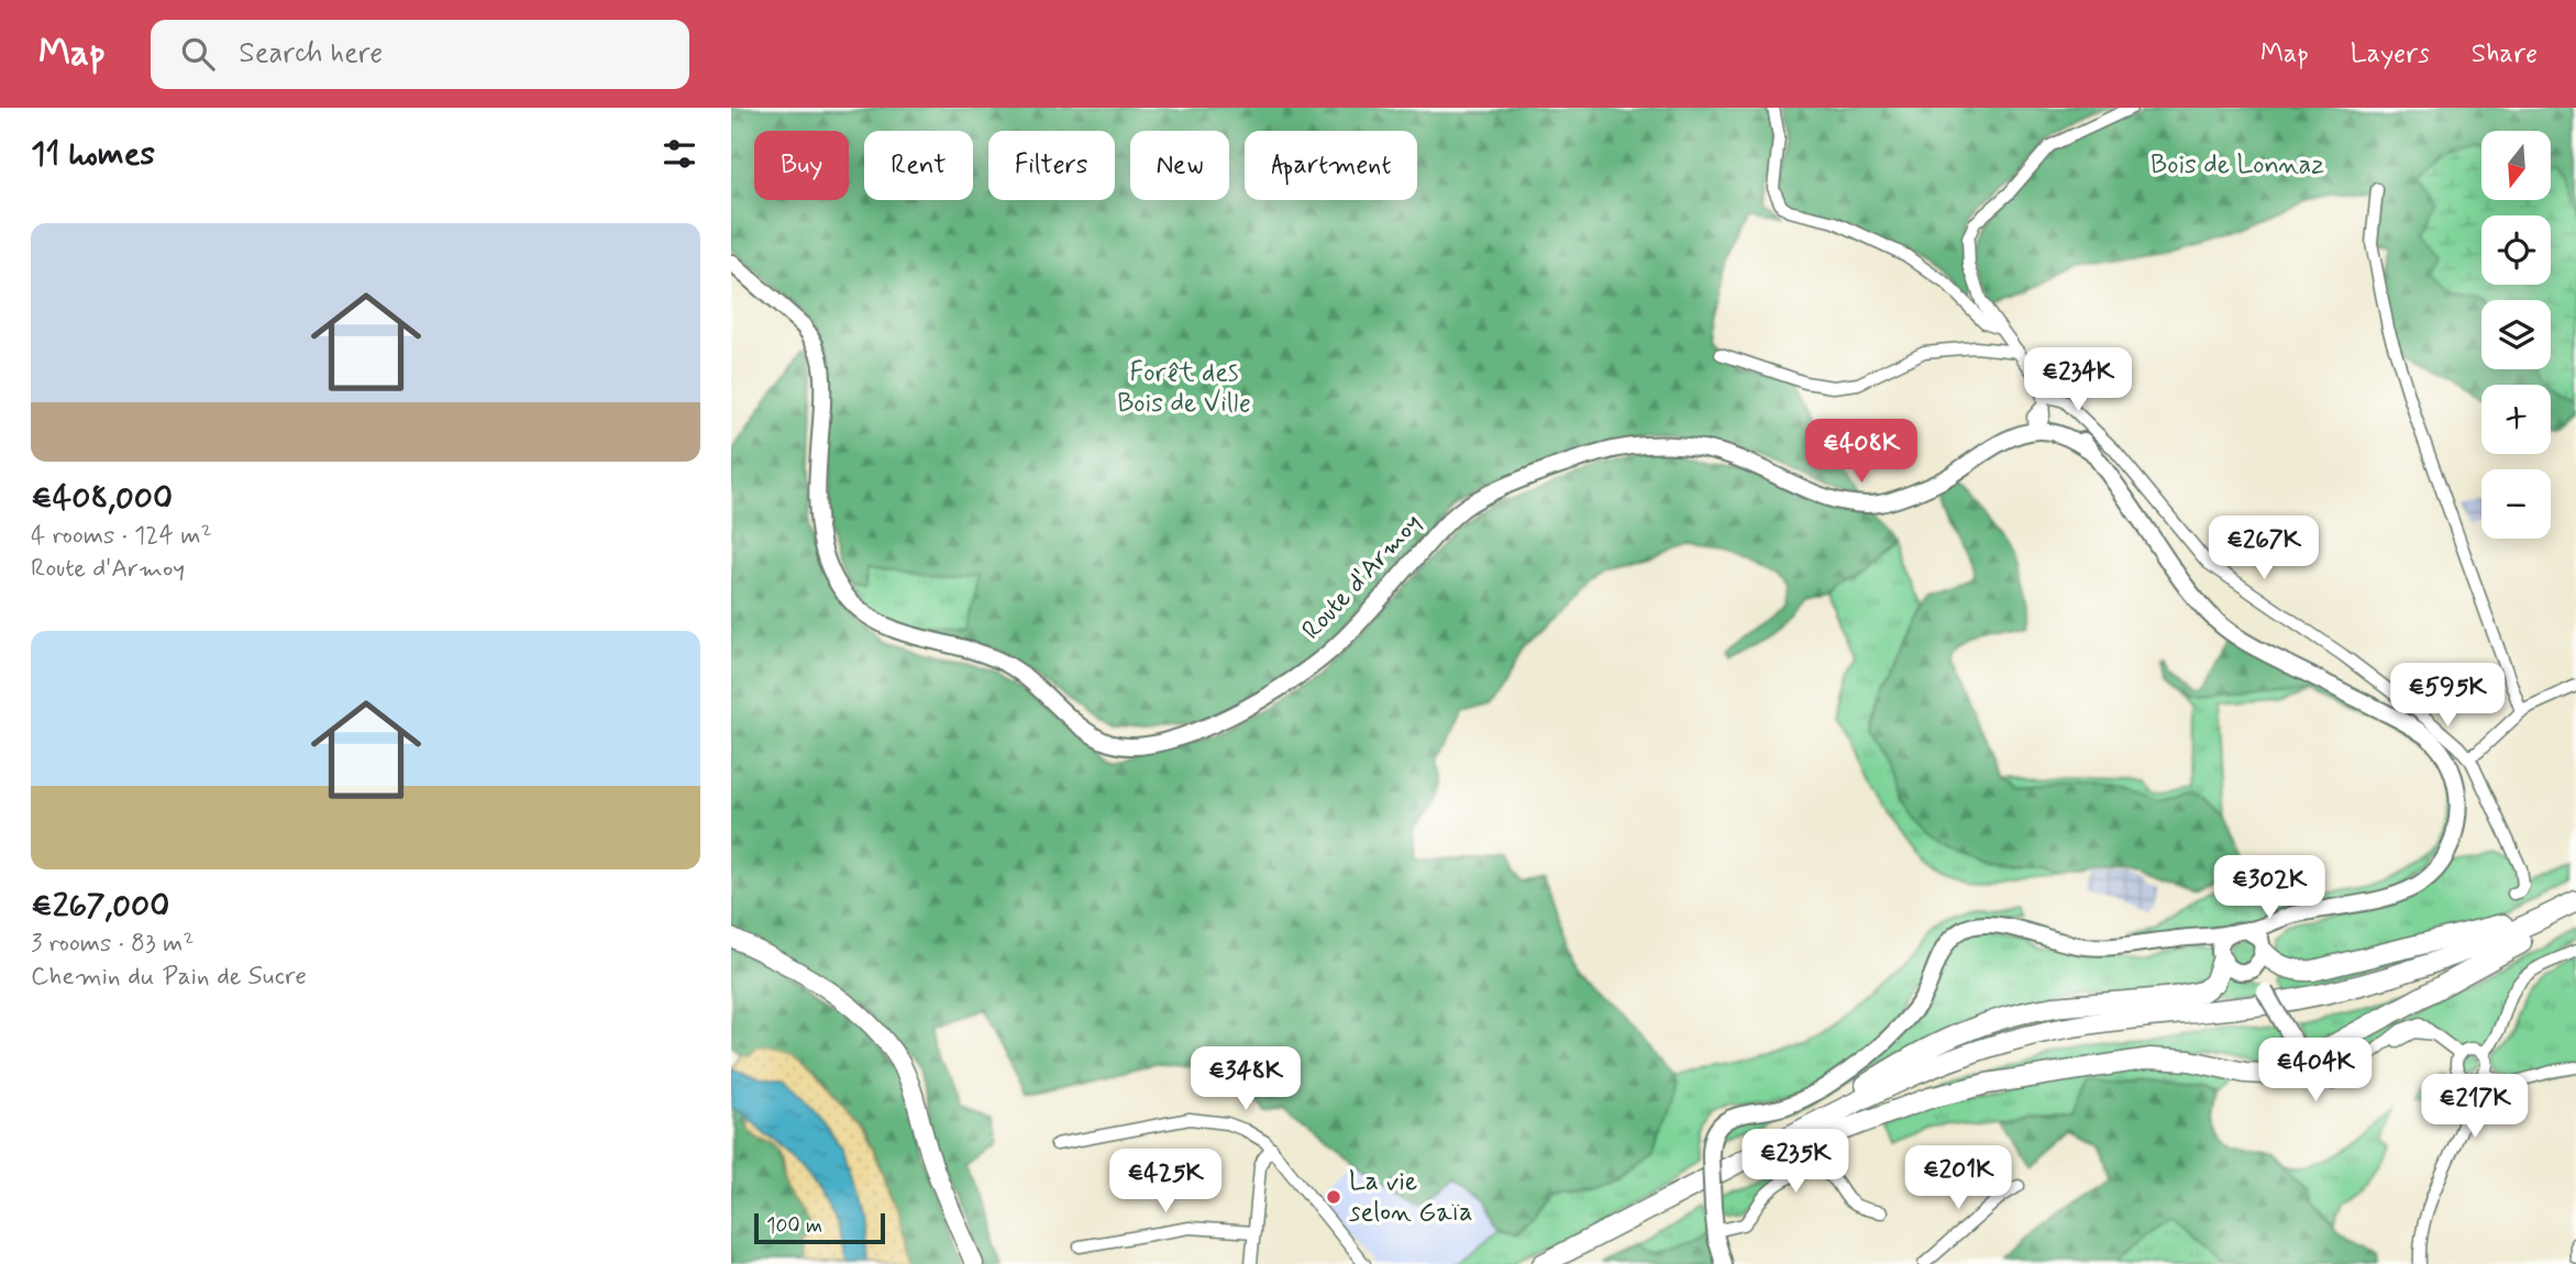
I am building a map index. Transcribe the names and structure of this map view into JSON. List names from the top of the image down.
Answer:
{
  "streets": {
    "main road": ["Route d'Armoy"]
  },
  "parks": ["Bois de Lonnaz", "Forêt des Bois de Ville"],
  "places": ["La vie selon Gaïa"],
  "scale_bar": "100 m",
  "north": "bottom",
  "page": {
    "header": "Map",
    "search": "Search here",
    "nav": ["Map", "Layers", "Share"],
    "heading": "11 homes",
    "map_buttons": ["+", "−"],
    "chip": [
      "Buy",
      "Rent",
      "Filters",
      "New",
      "Apartment"
    ],
    "list": [
      {
        "name": "€408,000",
        "note": "4 rooms · 124 m² · Route d'Armoy"
      },
      {
        "name": "€267,000",
        "note": "3 rooms · 83 m² · Chemin du Pain de Sucre"
      }
    ],
    "price": [
      "€234K",
      "€408K",
      "€267K",
      "€595K",
      "€302K",
      "€404K",
      "€348K",
      "€217K",
      "€235K",
      "€201K",
      "€425K"
    ],
    "scale": "100 m"
  }
}
